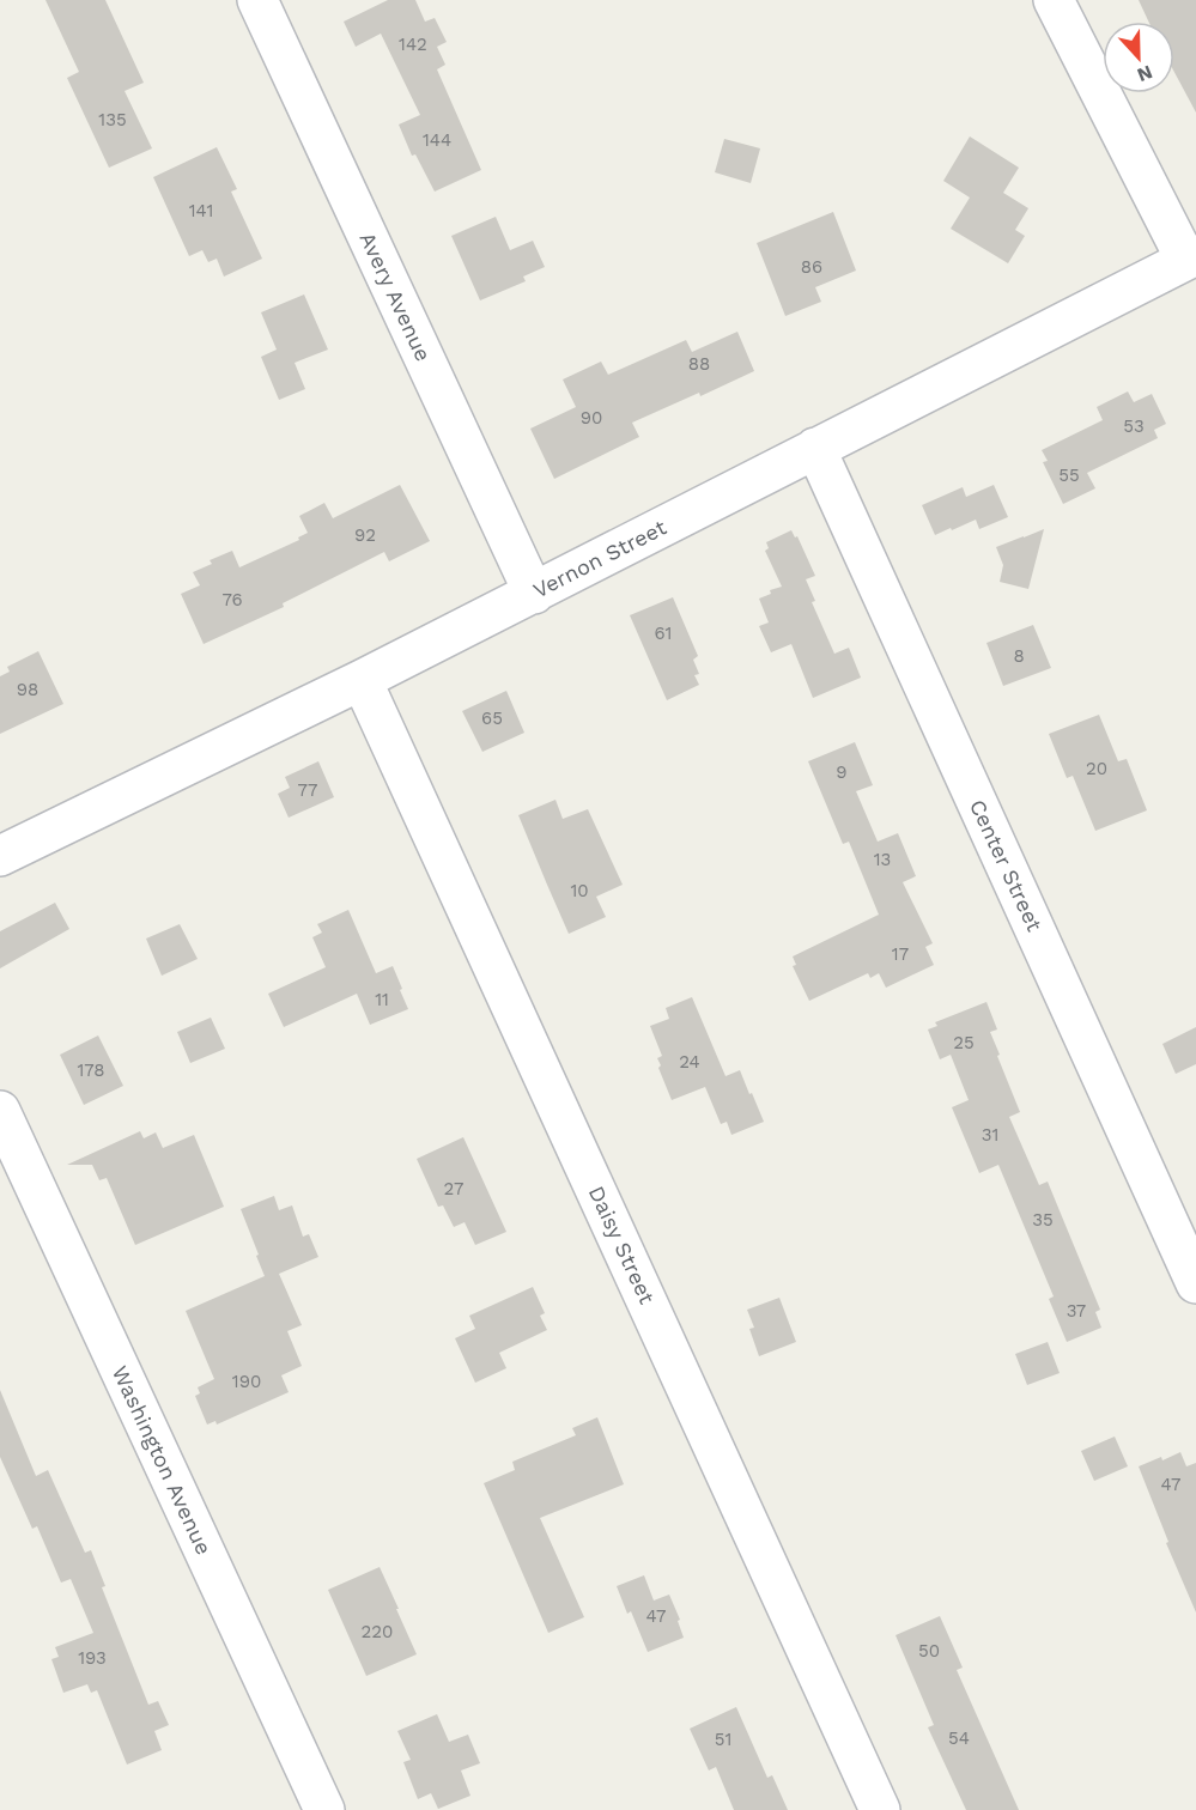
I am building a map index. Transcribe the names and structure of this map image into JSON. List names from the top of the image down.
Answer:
{
  "streets": {
    "street": [
      "Avery Avenue",
      "Vernon Street",
      "Center Street",
      "Daisy Street",
      "Washington Avenue"
    ]
  },
  "crossings": [
    ["Avery Avenue", "Vernon Street"],
    ["Vernon Street", "Center Street"],
    ["Vernon Street", "Daisy Street"]
  ],
  "house_numbers": [
    "142",
    "135",
    "144",
    "141",
    "86",
    "88",
    "90",
    "53",
    "55",
    "92",
    "76",
    "61",
    "8",
    "98",
    "65",
    "20",
    "9",
    "77",
    "13",
    "10",
    "17",
    "11",
    "25",
    "24",
    "178",
    "31",
    "27",
    "35",
    "37",
    "190",
    "47",
    "47",
    "220",
    "50",
    "193",
    "54",
    "51"
  ],
  "north": "bottom"
}
